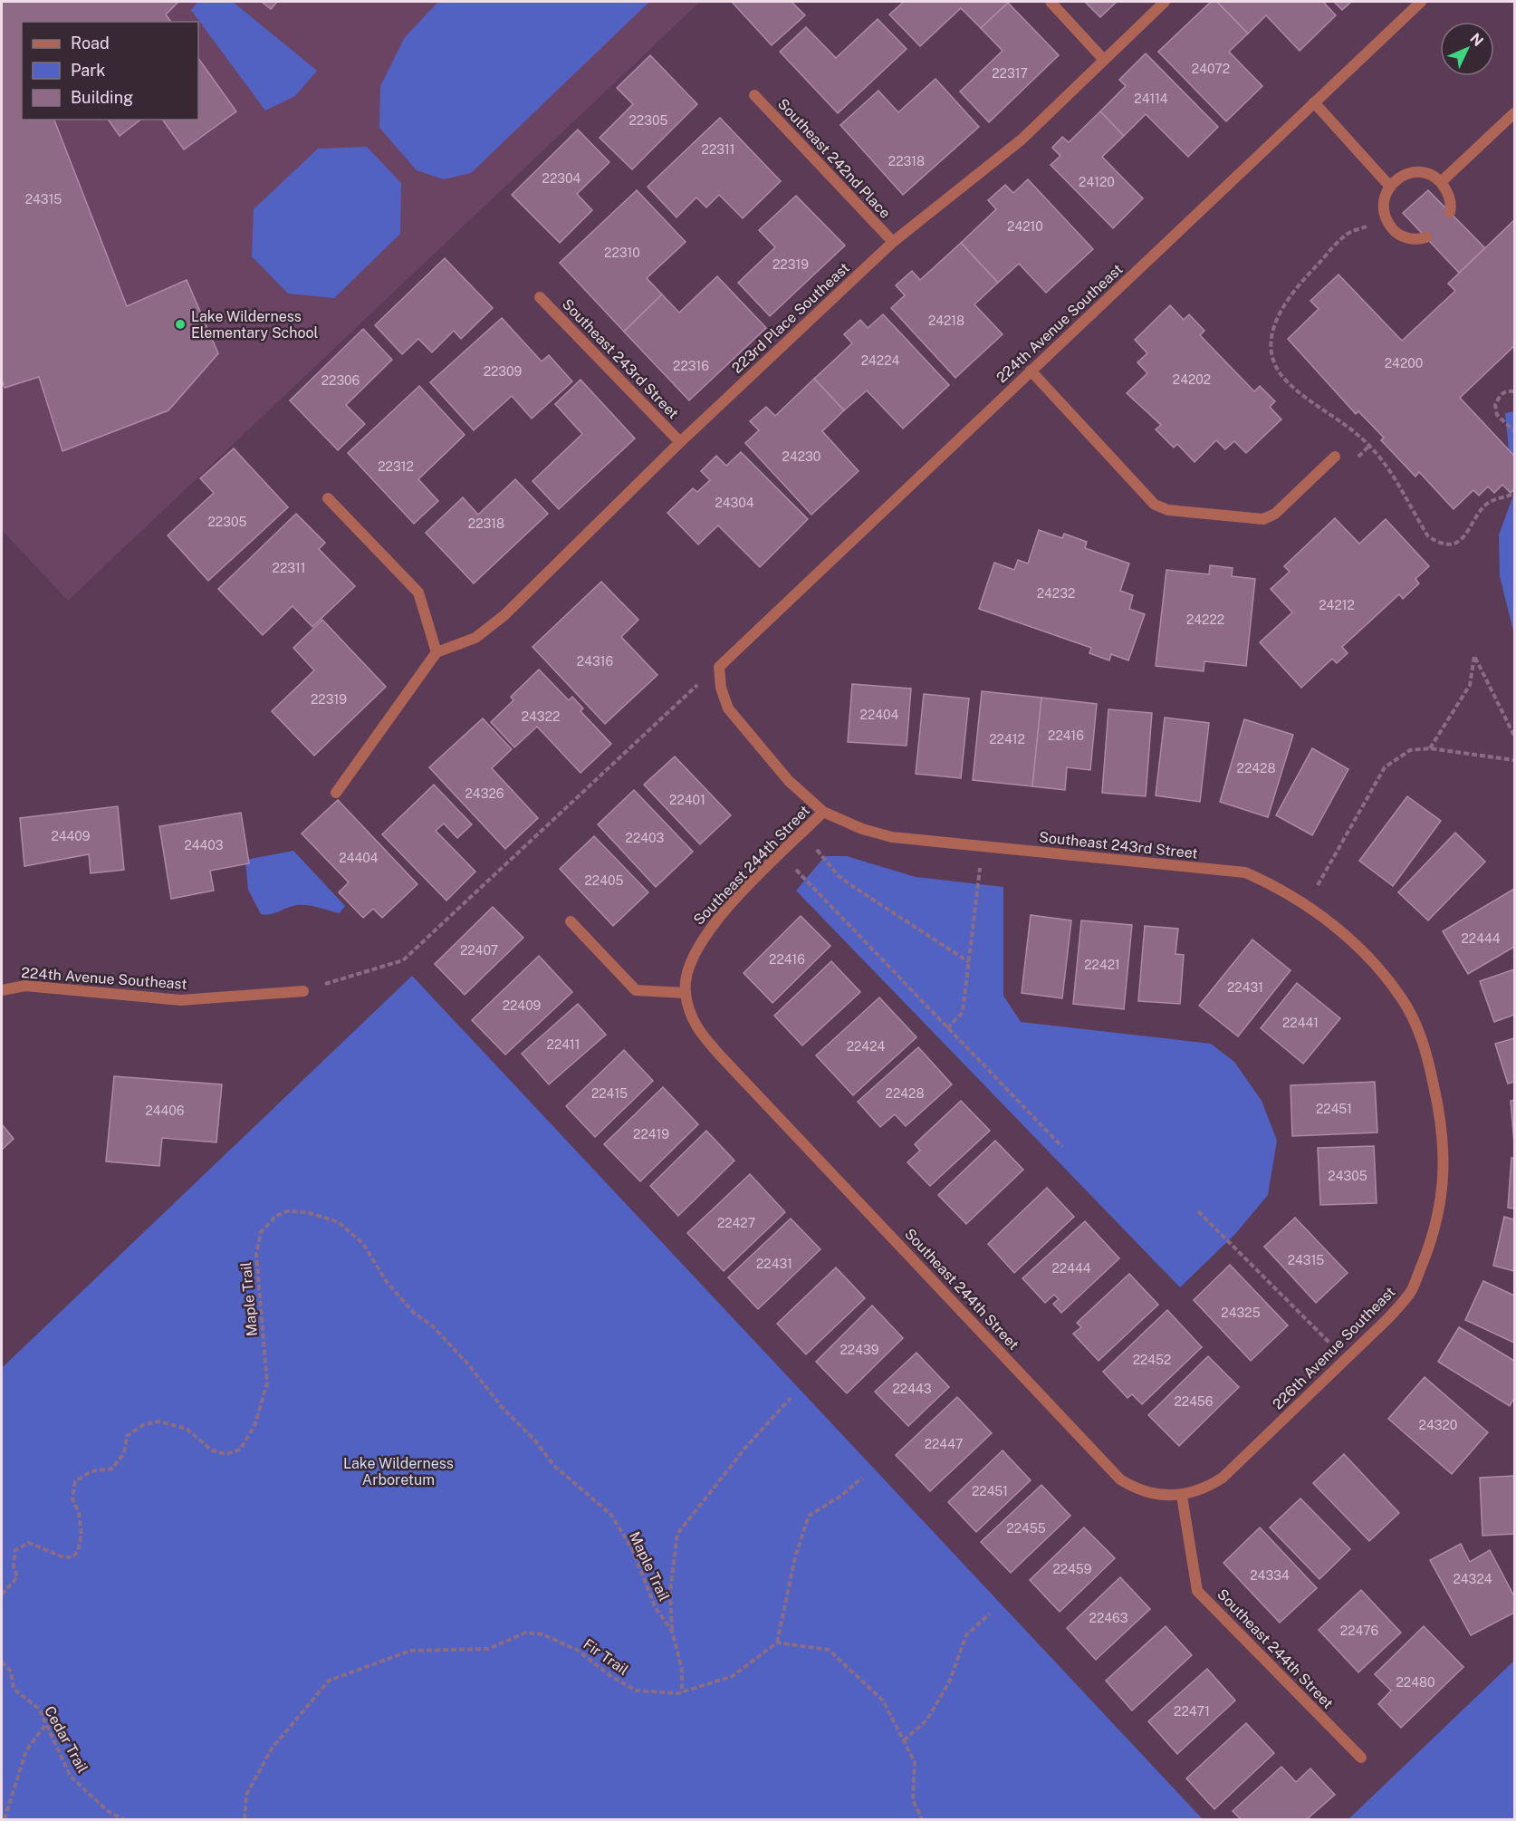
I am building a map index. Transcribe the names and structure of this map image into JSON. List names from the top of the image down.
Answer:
{
  "streets": {
    "street": [
      "Southeast 242nd Place",
      "223rd Place Southeast",
      "224th Avenue Southeast",
      "Southeast 243rd Street",
      "Southeast 244th Street",
      "226th Avenue Southeast"
    ],
    "path": ["Maple Trail", "Fir Trail", "Cedar Trail"]
  },
  "crossings": [
    ["Southeast 242nd Place", "223rd Place Southeast"],
    ["223rd Place Southeast", "Southeast 243rd Street"],
    ["224th Avenue Southeast", "Southeast 243rd Street"],
    ["Southeast 243rd Street", "Southeast 244th Street"],
    ["Southeast 243rd Street", "226th Avenue Southeast"],
    ["Southeast 244th Street", "226th Avenue Southeast"],
    ["Maple Trail", "Fir Trail"]
  ],
  "parks": ["Lake Wilderness Arboretum"],
  "places": ["Lake Wilderness Elementary School"],
  "house_numbers": [
    "24072",
    "22317",
    "24114",
    "22305",
    "22311",
    "22318",
    "22304",
    "24120",
    "24315",
    "24210",
    "22310",
    "22319",
    "24218",
    "24224",
    "24200",
    "22316",
    "22309",
    "24202",
    "22306",
    "24230",
    "22312",
    "24304",
    "22305",
    "22318",
    "22311",
    "24232",
    "24212",
    "24222",
    "24316",
    "22319",
    "22404",
    "24322",
    "22416",
    "22412",
    "22428",
    "24326",
    "22401",
    "24409",
    "22403",
    "24403",
    "24404",
    "22405",
    "22444",
    "22407",
    "22416",
    "22421",
    "22431",
    "22409",
    "22441",
    "22411",
    "22424",
    "22415",
    "22428",
    "22451",
    "24406",
    "22419",
    "24305",
    "22427",
    "24315",
    "22431",
    "22444",
    "24325",
    "22439",
    "22452",
    "22443",
    "22456",
    "24320",
    "22447",
    "22451",
    "22455",
    "22459",
    "24334",
    "24324",
    "22463",
    "22476",
    "22480",
    "22471"
  ],
  "legend": ["Road", "Park", "Building"],
  "north": "top right"
}
